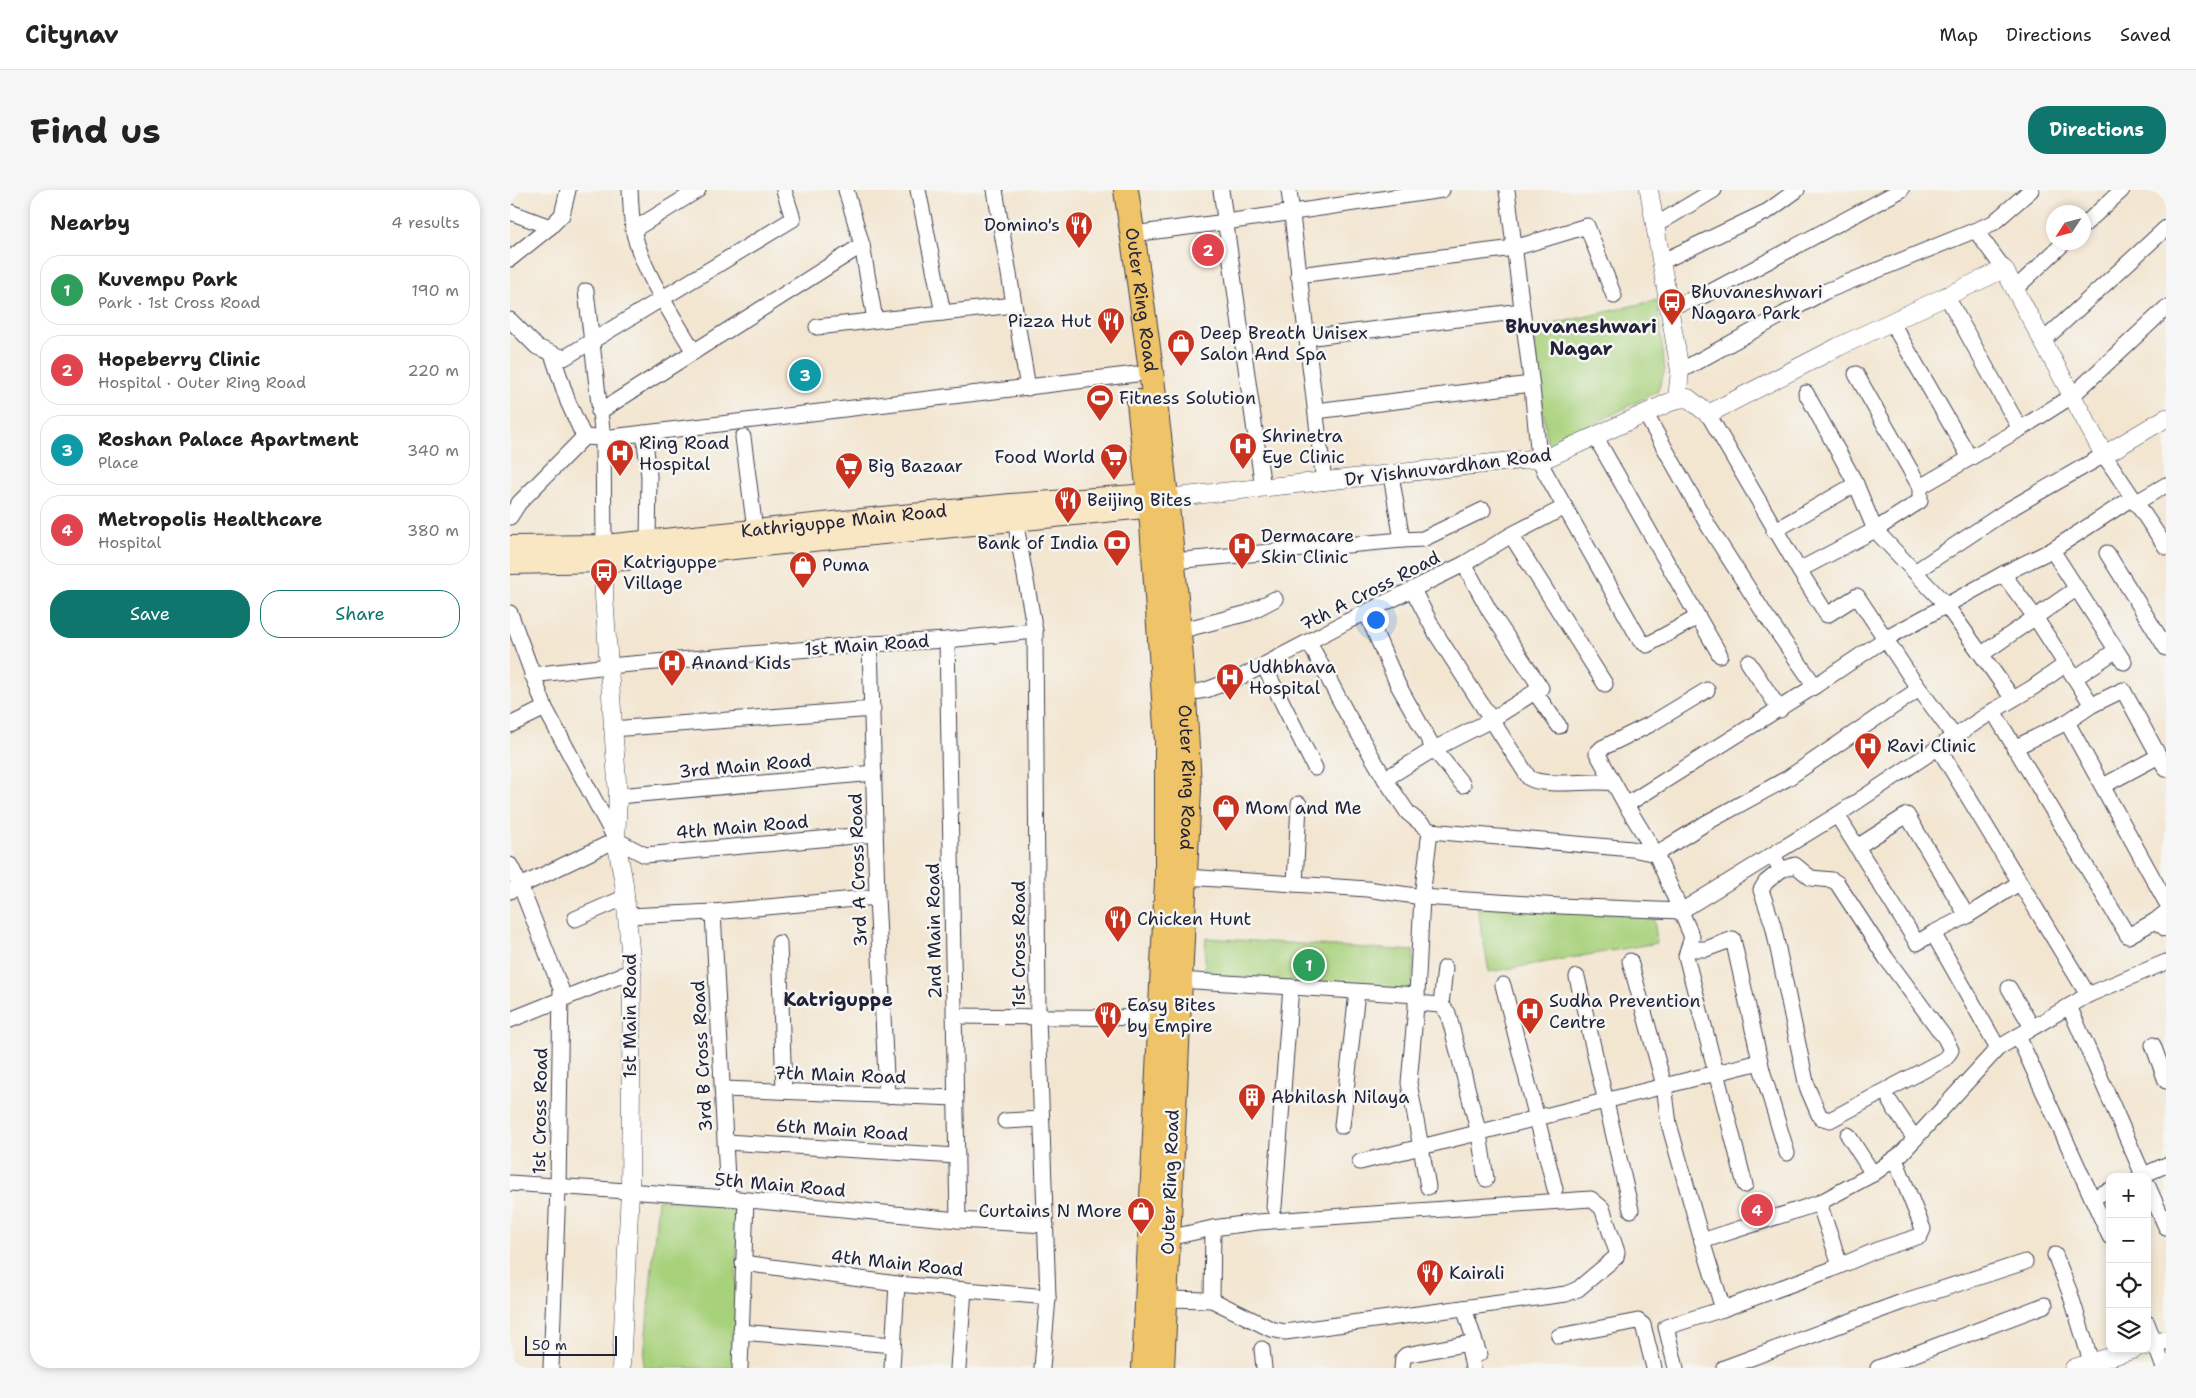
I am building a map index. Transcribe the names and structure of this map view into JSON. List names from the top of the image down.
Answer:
{
  "streets": {
    "highway": ["Outer Ring Road"],
    "main road": ["Kathriguppe Main Road"],
    "street": [
      "Dr Vishnuvardhan Road",
      "7th A Cross Road",
      "1st Main Road",
      "3rd Main Road",
      "4th Main Road",
      "3rd A Cross Road",
      "2nd Main Road",
      "1st Cross Road",
      "3rd B Cross Road",
      "7th Main Road",
      "6th Main Road",
      "5th Main Road"
    ]
  },
  "crossings": [
    ["Outer Ring Road", "Dr Vishnuvardhan Road"],
    ["Outer Ring Road", "Kathriguppe Main Road"],
    ["Outer Ring Road", "7th A Cross Road"],
    ["Dr Vishnuvardhan Road", "Kathriguppe Main Road"],
    ["Kathriguppe Main Road", "1st Main Road"],
    ["Kathriguppe Main Road", "1st Cross Road"],
    ["1st Main Road", "3rd Main Road"],
    ["1st Main Road", "4th Main Road"],
    ["1st Main Road", "3rd A Cross Road"],
    ["1st Main Road", "2nd Main Road"],
    ["1st Main Road", "1st Cross Road"],
    ["1st Main Road", "5th Main Road"],
    ["3rd Main Road", "3rd A Cross Road"],
    ["4th Main Road", "3rd A Cross Road"],
    ["4th Main Road", "1st Cross Road"],
    ["3rd A Cross Road", "7th Main Road"],
    ["2nd Main Road", "7th Main Road"],
    ["2nd Main Road", "6th Main Road"],
    ["2nd Main Road", "5th Main Road"],
    ["1st Cross Road", "5th Main Road"],
    ["3rd B Cross Road", "7th Main Road"],
    ["3rd B Cross Road", "6th Main Road"],
    ["3rd B Cross Road", "5th Main Road"]
  ],
  "districts": ["Bhuvaneshwari Nagar", "Katriguppe"],
  "places": {
    "restaurant": [
      "Domino's",
      "Pizza Hut",
      "Beijing Bites",
      "Chicken Hunt",
      "Easy Bites by Empire",
      "Kairali"
    ],
    "bus stop": ["Bhuvaneshwari Nagara Park", "Katriguppe Village"],
    "shop": [
      "Deep Breath Unisex Salon And Spa",
      "Puma",
      "Mom and Me",
      "Curtains N More"
    ],
    "sports": ["Fitness Solution"],
    "hospital": [
      "Shrinetra Eye Clinic",
      "Ring Road Hospital",
      "Dermacare Skin Clinic",
      "Anand Kids",
      "Udhbhava Hospital",
      "Ravi Clinic",
      "Sudha Prevention Centre"
    ],
    "supermarket": ["Food World", "Big Bazaar"],
    "bank": ["Bank of India"],
    "building": ["Abhilash Nilaya"]
  },
  "scale_bar": "50 m",
  "north": "bottom left",
  "page": {
    "header": "Citynav",
    "nav": ["Map", "Directions", "Saved"],
    "buttons": [
      "Directions",
      ["Save", "Share"]
    ],
    "title": "Find us",
    "heading": ["Nearby", "4 results"],
    "pins": [
      "2",
      "3",
      "1",
      "4"
    ],
    "list": [
      {
        "mark": "1",
        "name": "Kuvempu Park",
        "note": "Park · 1st Cross Road",
        "value": "190 m"
      },
      {
        "mark": "2",
        "name": "Hopeberry Clinic",
        "note": "Hospital · Outer Ring Road",
        "value": "220 m"
      },
      {
        "mark": "3",
        "name": "Roshan Palace Apartment",
        "note": "Place",
        "value": "340 m"
      },
      {
        "mark": "4",
        "name": "Metropolis Healthcare",
        "note": "Hospital",
        "value": "380 m"
      }
    ],
    "map_buttons": ["+", "−"],
    "scale": "50 m"
  }
}
